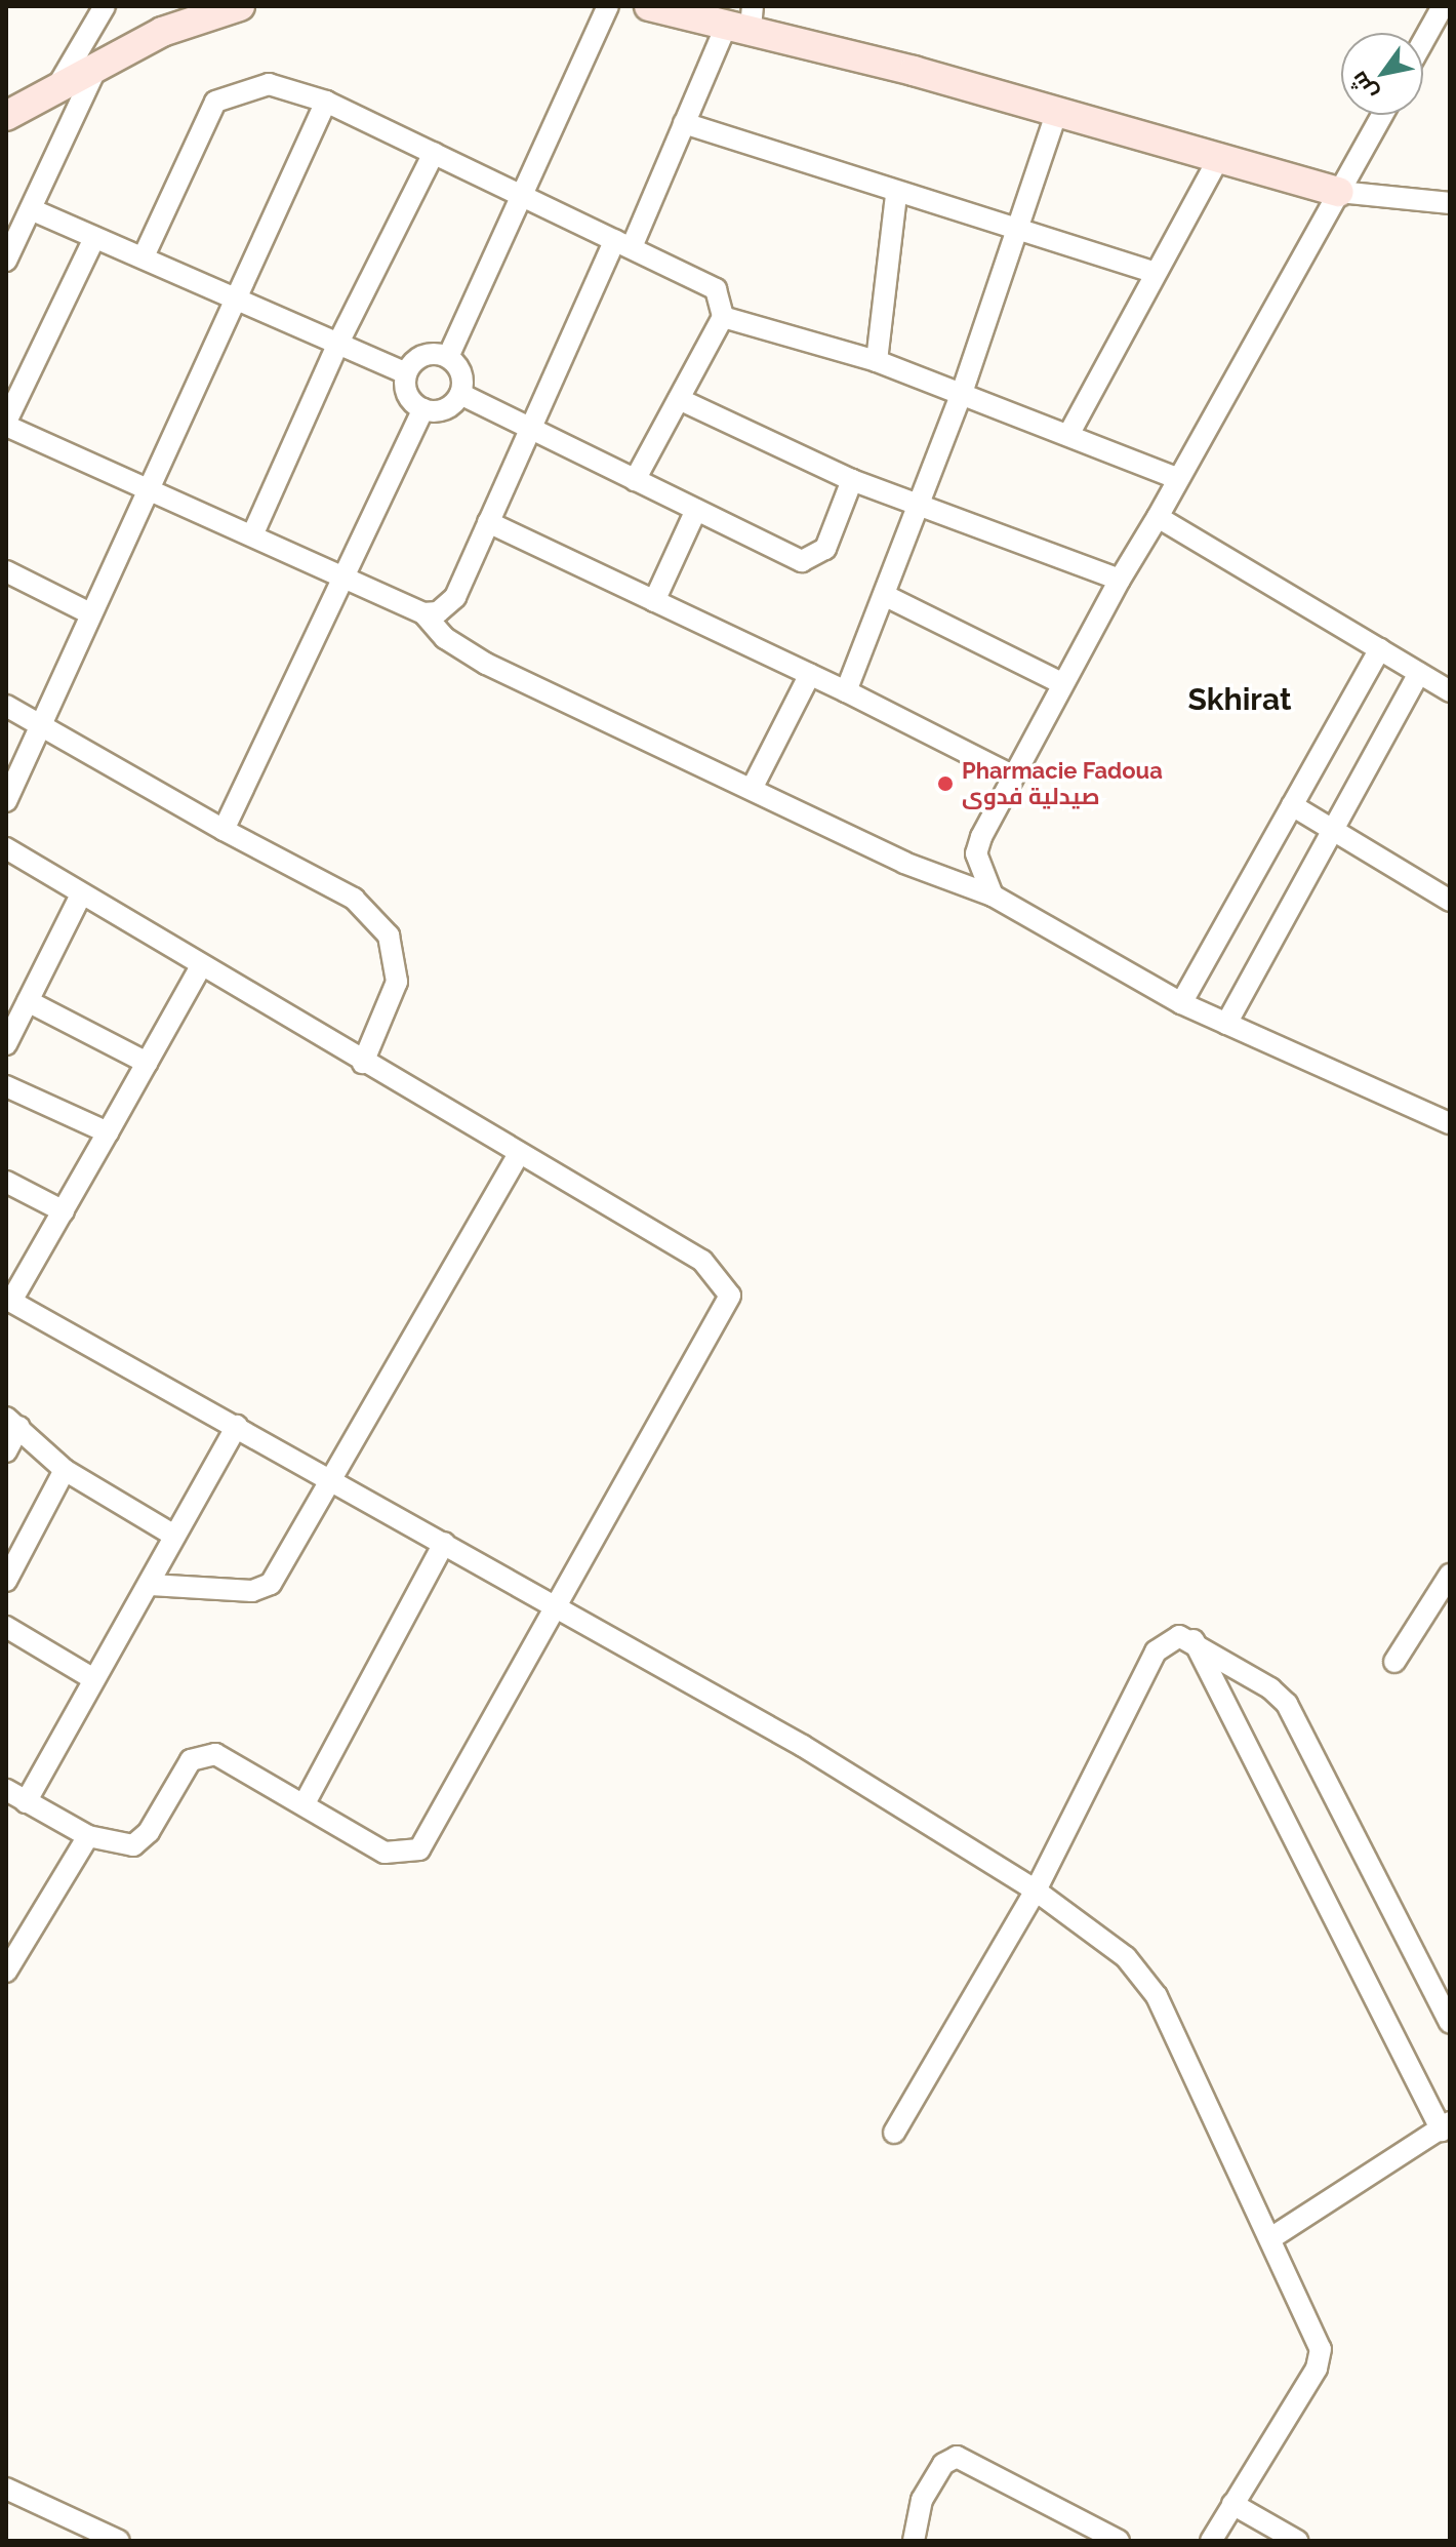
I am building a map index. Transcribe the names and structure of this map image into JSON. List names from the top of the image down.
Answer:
{
  "districts": ["Skhirat"],
  "places": ["Pharmacie Fadoua صيدلية فدوى"],
  "north": "bottom left"
}
